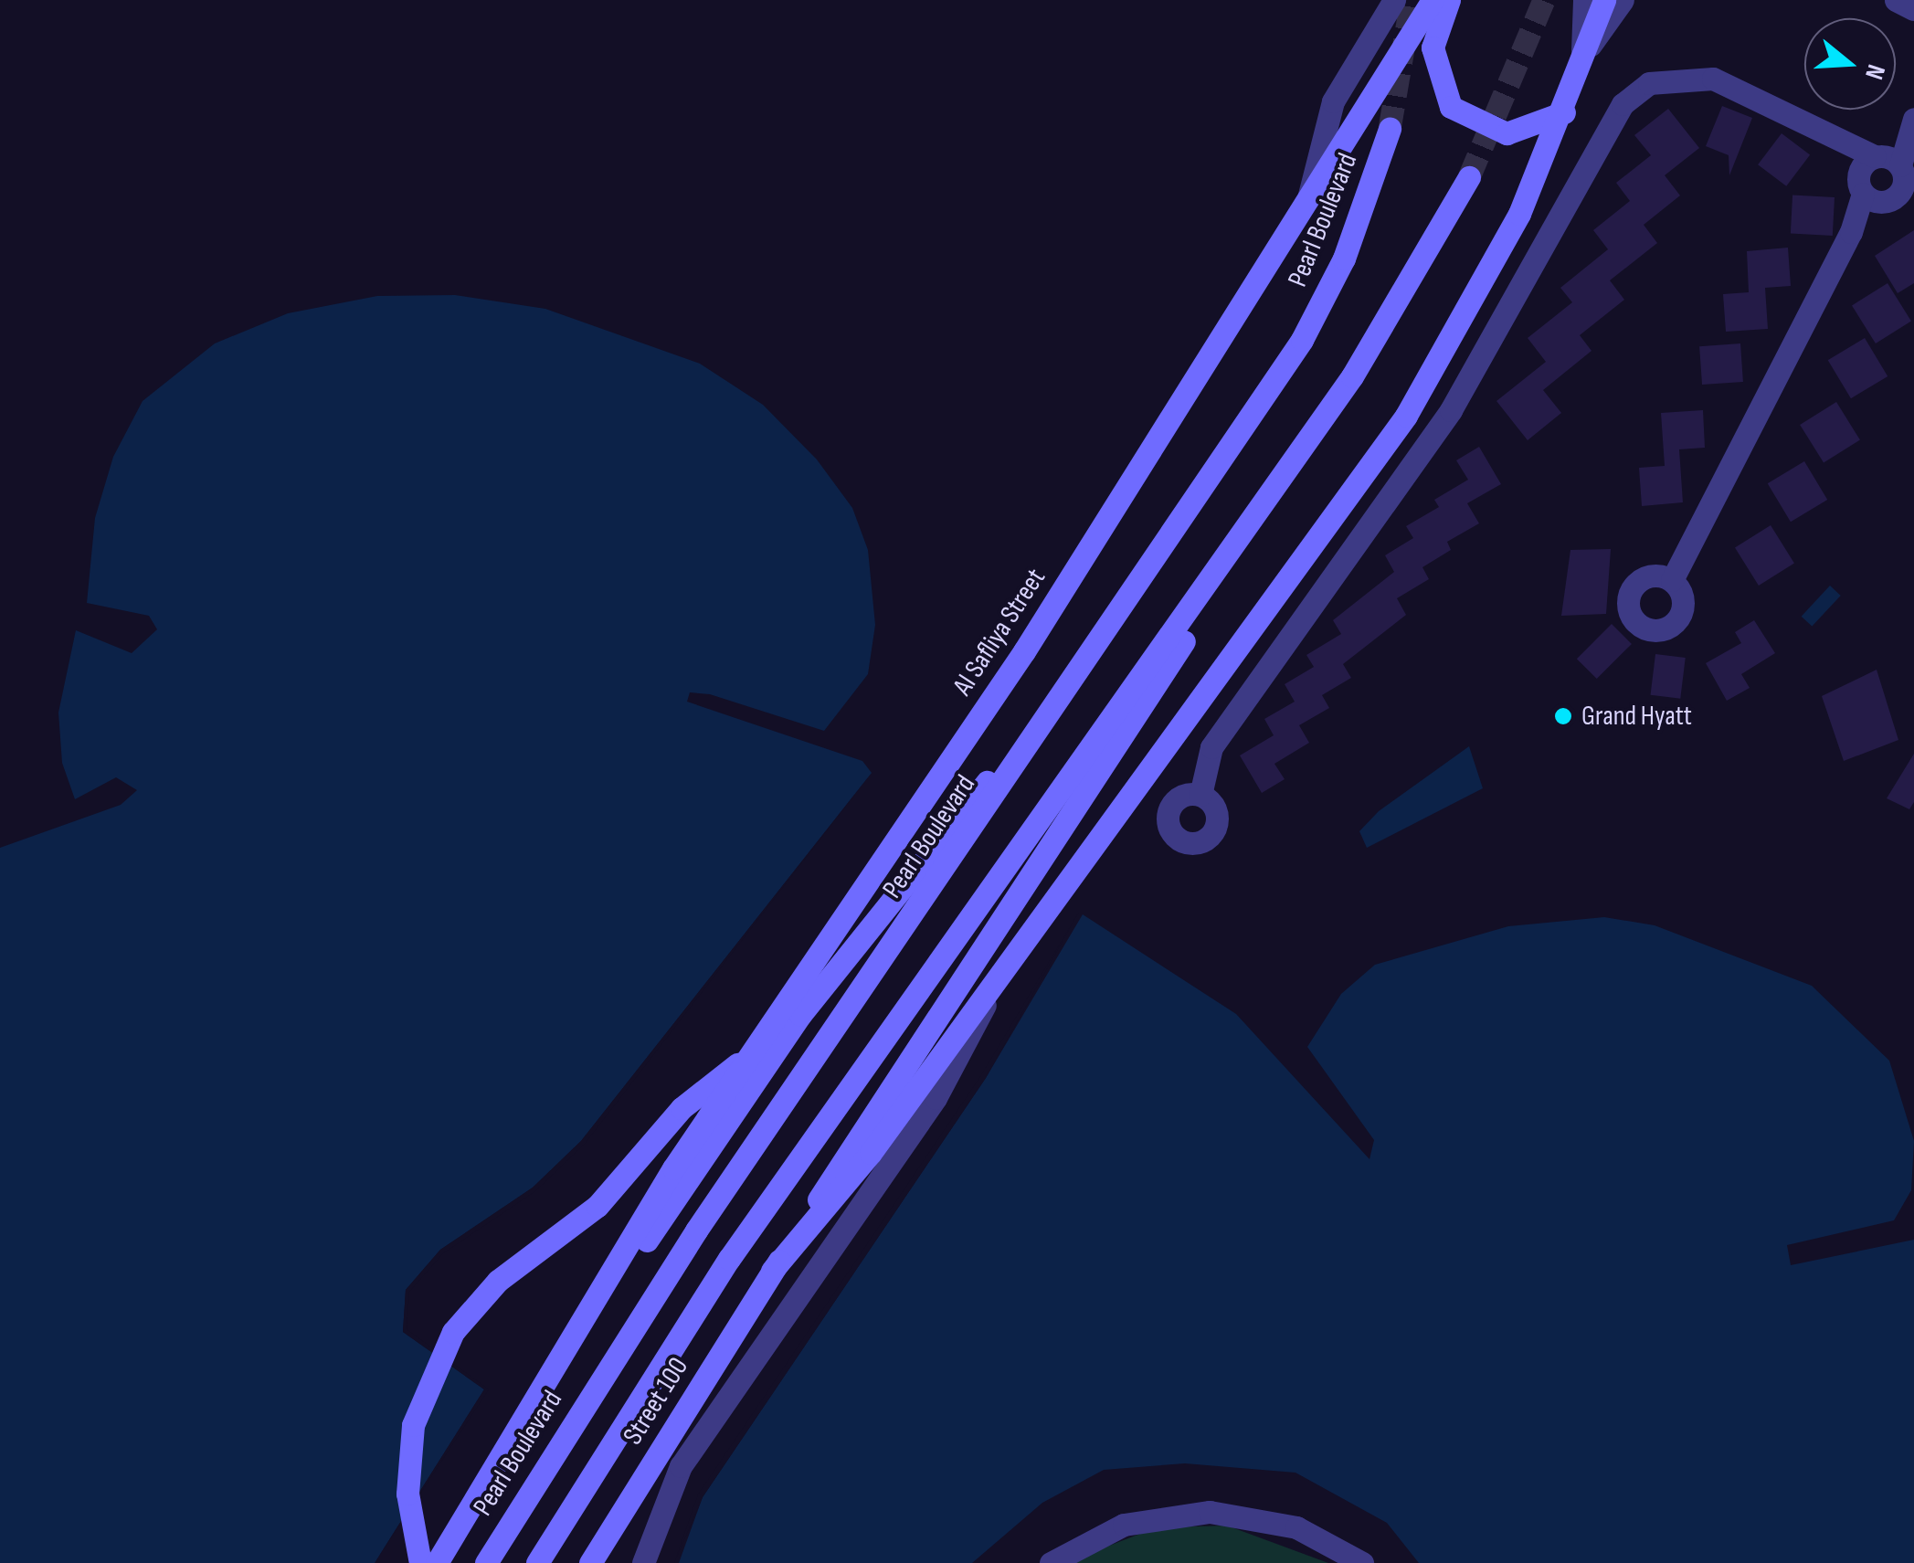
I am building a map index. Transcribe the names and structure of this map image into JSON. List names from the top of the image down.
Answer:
{
  "streets": {
    "main road": ["Pearl Boulevard", "Al Safliya Street", "Street 100"]
  },
  "places": ["Grand Hyatt"],
  "north": "right"
}
